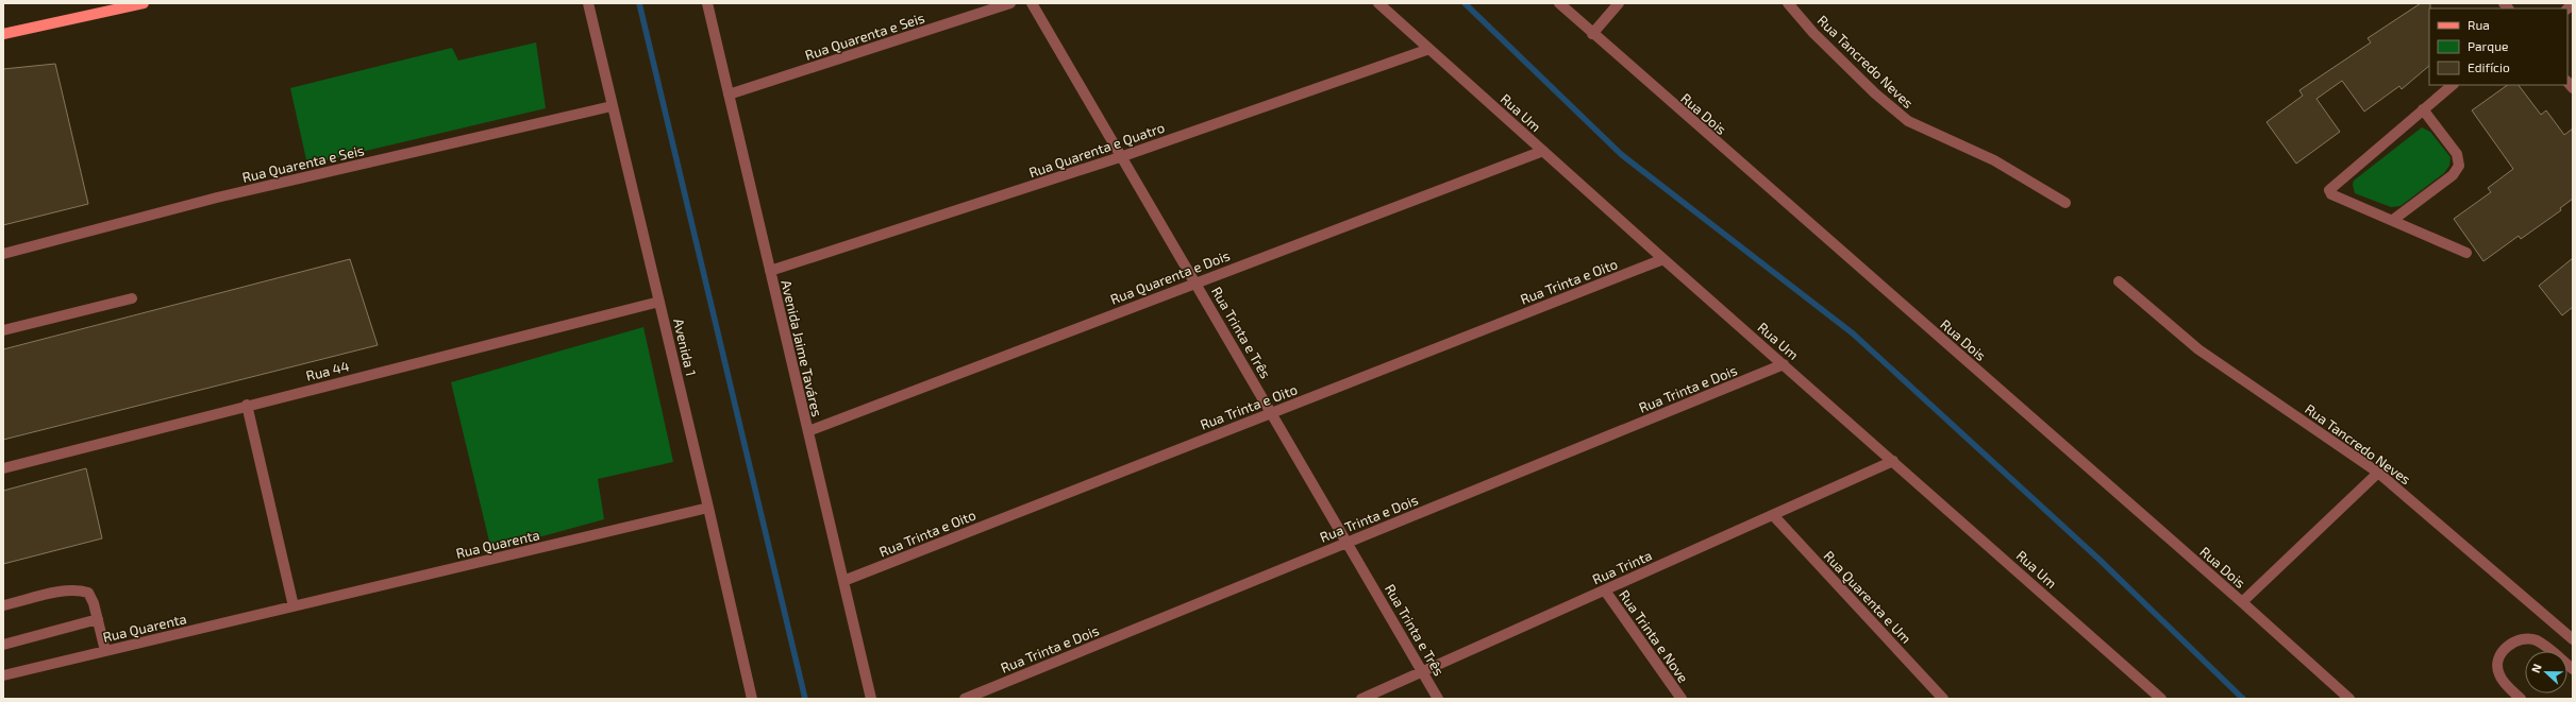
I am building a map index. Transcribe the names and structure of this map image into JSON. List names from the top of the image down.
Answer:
{
  "streets": {
    "street": [
      "Rua Quarenta e Seis",
      "Rua Tancredo Neves",
      "Rua Um",
      "Rua Dois",
      "Rua Quarenta e Quatro",
      "Rua Quarenta e Dois",
      "Rua Trinta e Oito",
      "Rua Trinta e Três",
      "Avenida 1",
      "Avenida Jaime Taváres",
      "Rua 44",
      "Rua Trinta e Dois",
      "Rua Quarenta",
      "Rua Trinta",
      "Rua Quarenta e Um",
      "Rua Trinta e Nove"
    ]
  },
  "crossings": [
    ["Rua Quarenta e Seis", "Avenida 1"],
    ["Rua Quarenta e Seis", "Avenida Jaime Taváres"],
    ["Rua Um", "Rua Quarenta e Quatro"],
    ["Rua Um", "Rua Quarenta e Dois"],
    ["Rua Um", "Rua Trinta e Oito"],
    ["Rua Um", "Rua Trinta e Dois"],
    ["Rua Um", "Rua Trinta"],
    ["Rua Quarenta e Quatro", "Rua Trinta e Três"],
    ["Rua Quarenta e Quatro", "Avenida Jaime Taváres"],
    ["Rua Quarenta e Dois", "Rua Trinta e Três"],
    ["Rua Quarenta e Dois", "Avenida Jaime Taváres"],
    ["Rua Trinta e Oito", "Rua Trinta e Três"],
    ["Rua Trinta e Oito", "Avenida Jaime Taváres"],
    ["Rua Trinta e Três", "Rua Trinta e Dois"],
    ["Rua Trinta e Três", "Rua Trinta"],
    ["Avenida 1", "Rua 44"],
    ["Avenida 1", "Rua Quarenta"],
    ["Rua Trinta", "Rua Quarenta e Um"],
    ["Rua Trinta", "Rua Trinta e Nove"]
  ],
  "legend": ["Rua", "Parque", "Edifício"],
  "north": "left"
}
